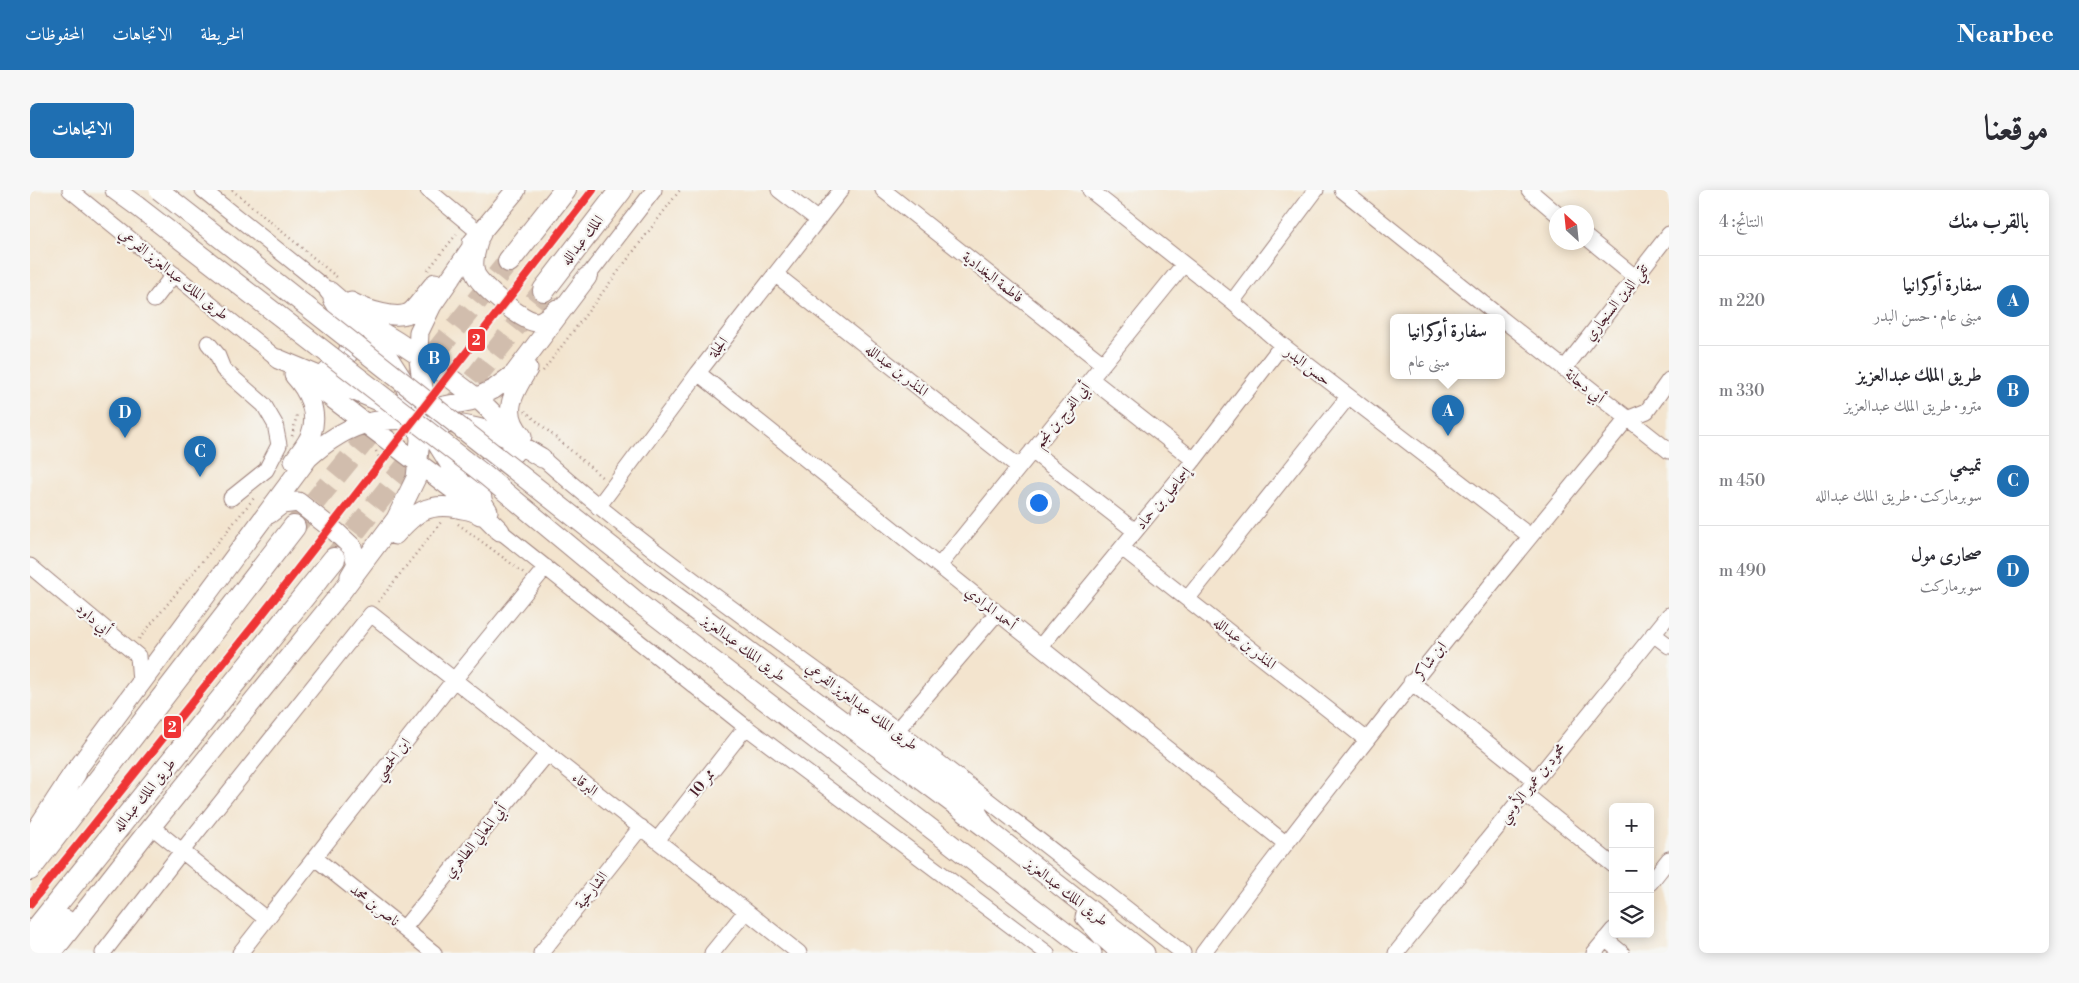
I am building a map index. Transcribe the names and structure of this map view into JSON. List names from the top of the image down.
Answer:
{
  "streets": {
    "highway": ["الملك عبدالله", "طريق الملك عبدالله"],
    "main road": ["طريق الملك عبدالعزيز"],
    "street": [
      "طريق الملك عبدالعزيز الفرعي",
      "فاطمة البغدادية",
      "تقي الدين السنجاري",
      "الجلة",
      "حسن البدر",
      "المنذر بن عبدالله",
      "أبي دجانة",
      "أبي الفرج بن نجم",
      "إسماعيل بن حماد",
      "أحمد المرادي",
      "أبي داود",
      "ابن شاكر",
      "ابن الحمصي",
      "ممر 10",
      "محمود بن عمير الأوسي",
      "البرقاء",
      "أبي المعالي الطاهري",
      "الشارخية",
      "ناصر بن محمد"
    ]
  },
  "crossings": [
    ["طريق الملك عبدالعزيز الفرعي", "الجلة"],
    ["فاطمة البغدادية", "أبي الفرج بن نجم"],
    ["تقي الدين السنجاري", "أبي دجانة"],
    ["الجلة", "المنذر بن عبدالله"],
    ["الجلة", "أحمد المرادي"],
    ["حسن البدر", "أبي الفرج بن نجم"],
    ["حسن البدر", "إسماعيل بن حماد"],
    ["حسن البدر", "ابن شاكر"],
    ["المنذر بن عبدالله", "أبي الفرج بن نجم"],
    ["المنذر بن عبدالله", "إسماعيل بن حماد"],
    ["المنذر بن عبدالله", "ابن شاكر"],
    ["أبي دجانة", "ابن شاكر"],
    ["أبي الفرج بن نجم", "أحمد المرادي"],
    ["إسماعيل بن حماد", "أحمد المرادي"],
    ["أحمد المرادي", "ابن شاكر"],
    ["ابن الحمصي", "البرقاء"],
    ["ابن الحمصي", "ناصر بن محمد"],
    ["ممر 10", "البرقاء"],
    ["البرقاء", "أبي المعالي الطاهري"],
    ["البرقاء", "الشارخية"],
    ["أبي المعالي الطاهري", "ناصر بن محمد"]
  ],
  "lines": ["transit line 2"],
  "north": "top left",
  "page": {
    "header": "Nearbee",
    "nav": ["الخريطة", "الاتجاهات", "المحفوظات"],
    "title": "موقعنا",
    "buttons": "الاتجاهات",
    "heading": ["بالقرب منك", "النتائج: 4"],
    "list": [
      {
        "mark": "A",
        "name": "سفارة أوكرانيا",
        "note": "مبنى عام · حسن البدر",
        "value": "220 m"
      },
      {
        "mark": "B",
        "name": "طريق الملك عبدالعزيز",
        "note": "مترو · طريق الملك عبدالعزيز",
        "value": "330 m"
      },
      {
        "mark": "C",
        "name": "تمیمي",
        "note": "سوبرماركت · طريق الملك عبدالله",
        "value": "450 m"
      },
      {
        "mark": "D",
        "name": "صحارى مول",
        "note": "سوبرماركت",
        "value": "490 m"
      }
    ],
    "popup": ["سفارة أوكرانيا", "مبنى عام"],
    "pins": [
      "B",
      "A",
      "D",
      "C"
    ],
    "map_buttons": ["+", "−"]
  }
}
